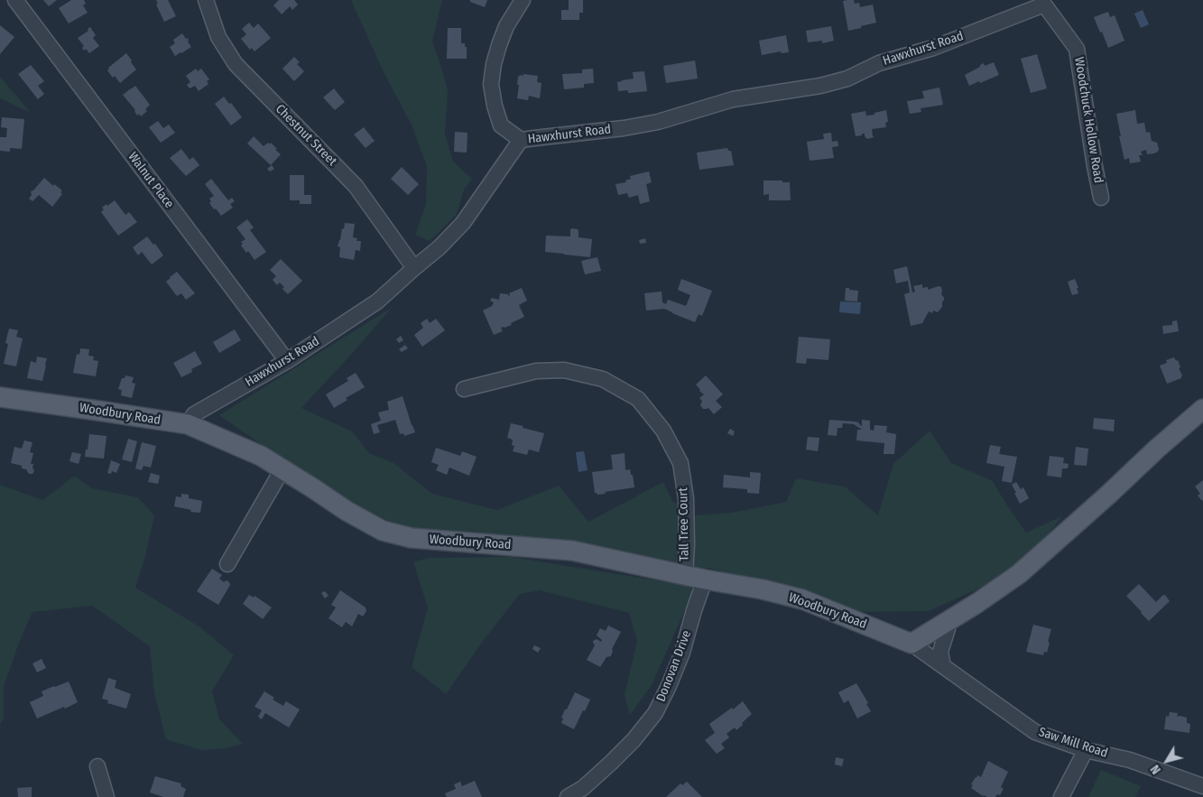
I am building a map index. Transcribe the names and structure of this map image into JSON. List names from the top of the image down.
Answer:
{
  "streets": {
    "main road": ["Woodbury Road"],
    "street": [
      "Hawxhurst Road",
      "Woodchuck Hollow Road",
      "Chestnut Street",
      "Walnut Place",
      "Tall Tree Court",
      "Donovan Drive",
      "Saw Mill Road"
    ]
  },
  "crossings": [
    ["Hawxhurst Road", "Woodchuck Hollow Road"],
    ["Hawxhurst Road", "Chestnut Street"],
    ["Hawxhurst Road", "Walnut Place"],
    ["Hawxhurst Road", "Woodbury Road"],
    ["Woodbury Road", "Tall Tree Court"],
    ["Woodbury Road", "Donovan Drive"],
    ["Woodbury Road", "Saw Mill Road"]
  ],
  "north": "bottom left"
}
